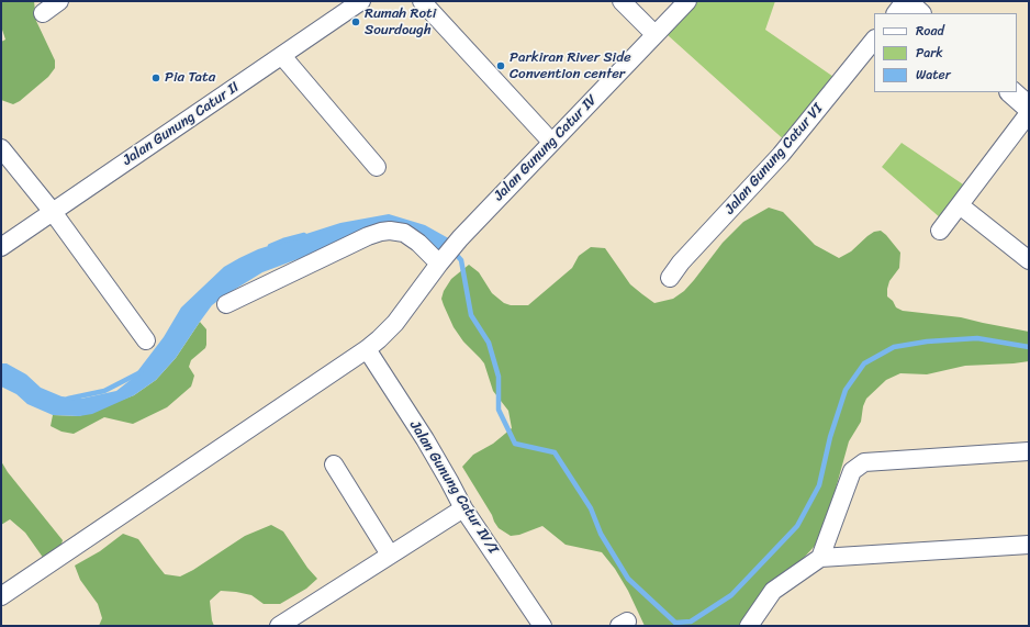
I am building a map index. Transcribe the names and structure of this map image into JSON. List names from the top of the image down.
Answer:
{
  "streets": {
    "street": [
      "Jalan Gunung Catur II",
      "Jalan Gunung Catur IV",
      "Jalan Gunung Catur VI",
      "Jalan Gunung Catur IV/I"
    ]
  },
  "crossings": [
    ["Jalan Gunung Catur IV", "Jalan Gunung Catur IV/I"]
  ],
  "places": ["Rumah Roti Sourdough", "Parkiran River Side Convention center", "Pia Tata"],
  "legend": ["Road", "Park", "Water"]
}
